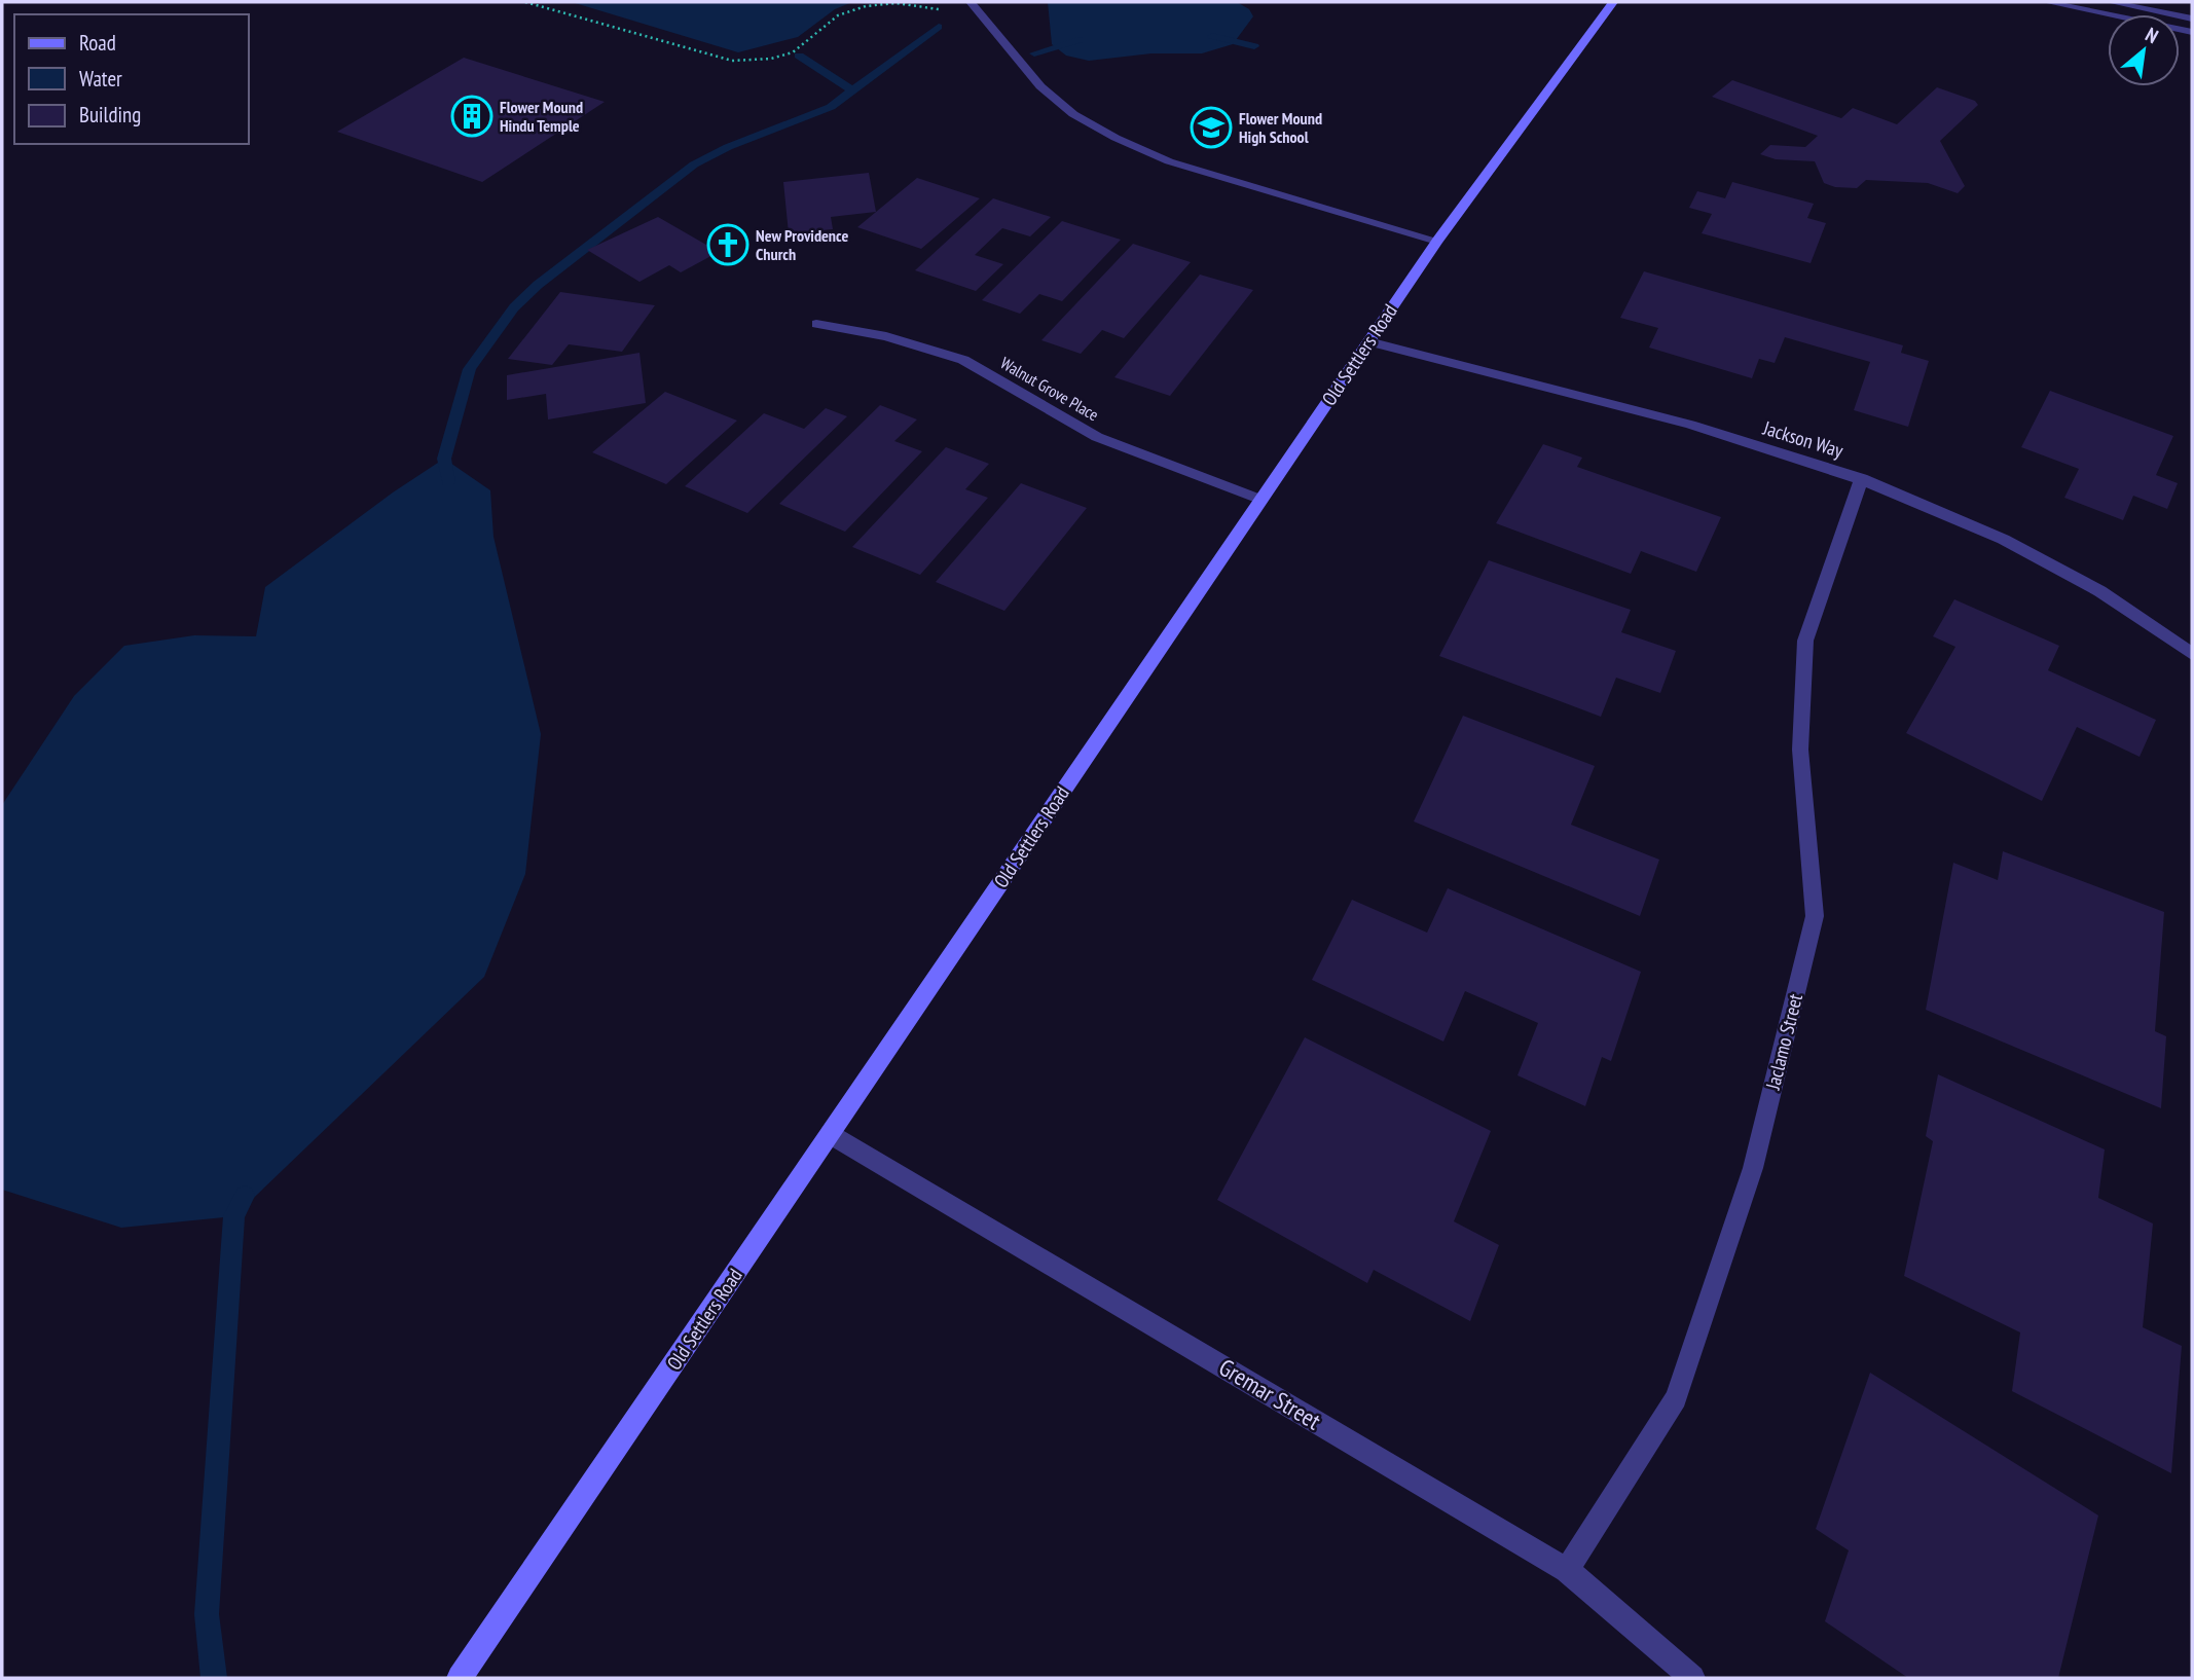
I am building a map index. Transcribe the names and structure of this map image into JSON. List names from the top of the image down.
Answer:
{
  "streets": {
    "main road": ["Old Settlers Road"],
    "street": [
      "Walnut Grove Place",
      "Jackson Way",
      "Jaclamo Street",
      "Gremar Street"
    ]
  },
  "crossings": [
    ["Old Settlers Road", "Walnut Grove Place"],
    ["Old Settlers Road", "Jackson Way"],
    ["Old Settlers Road", "Gremar Street"],
    ["Jackson Way", "Jaclamo Street"],
    ["Jaclamo Street", "Gremar Street"]
  ],
  "places": {
    "building": ["Flower Mound Hindu Temple"],
    "school or university": ["Flower Mound High School"],
    "church": ["New Providence Church"]
  },
  "legend": ["Road", "Water", "Building"],
  "north": "top right"
}
